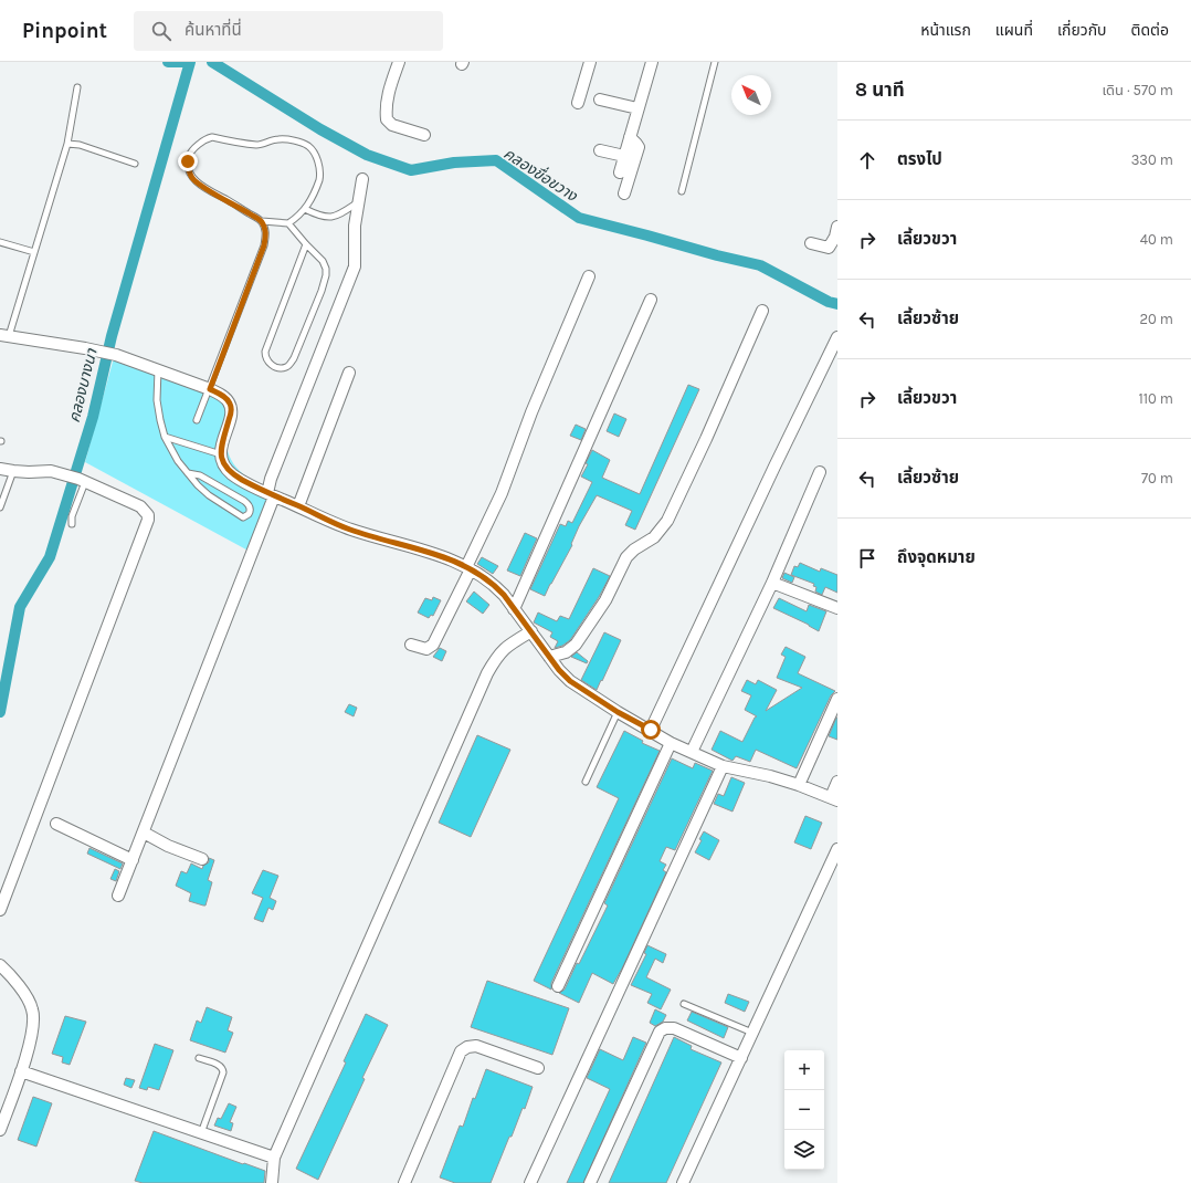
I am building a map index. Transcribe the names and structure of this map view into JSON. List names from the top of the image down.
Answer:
{
  "water": ["คลองขื่อขวาง", "คลองบางนา"],
  "north": "top left",
  "page": {
    "header": "Pinpoint",
    "search": "ค้นหาที่นี่",
    "nav": [
      "หน้าแรก",
      "แผนที่",
      "เกี่ยวกับ",
      "ติดต่อ"
    ],
    "heading": ["8 นาที", "เดิน · 570 m"],
    "list": [
      ["ตรงไป", "330 m"],
      ["เลี้ยวขวา", "40 m"],
      ["เลี้ยวซ้าย", "20 m"],
      ["เลี้ยวขวา", "110 m"],
      ["เลี้ยวซ้าย", "70 m"],
      "ถึงจุดหมาย"
    ],
    "map_buttons": ["+", "−"]
  }
}
